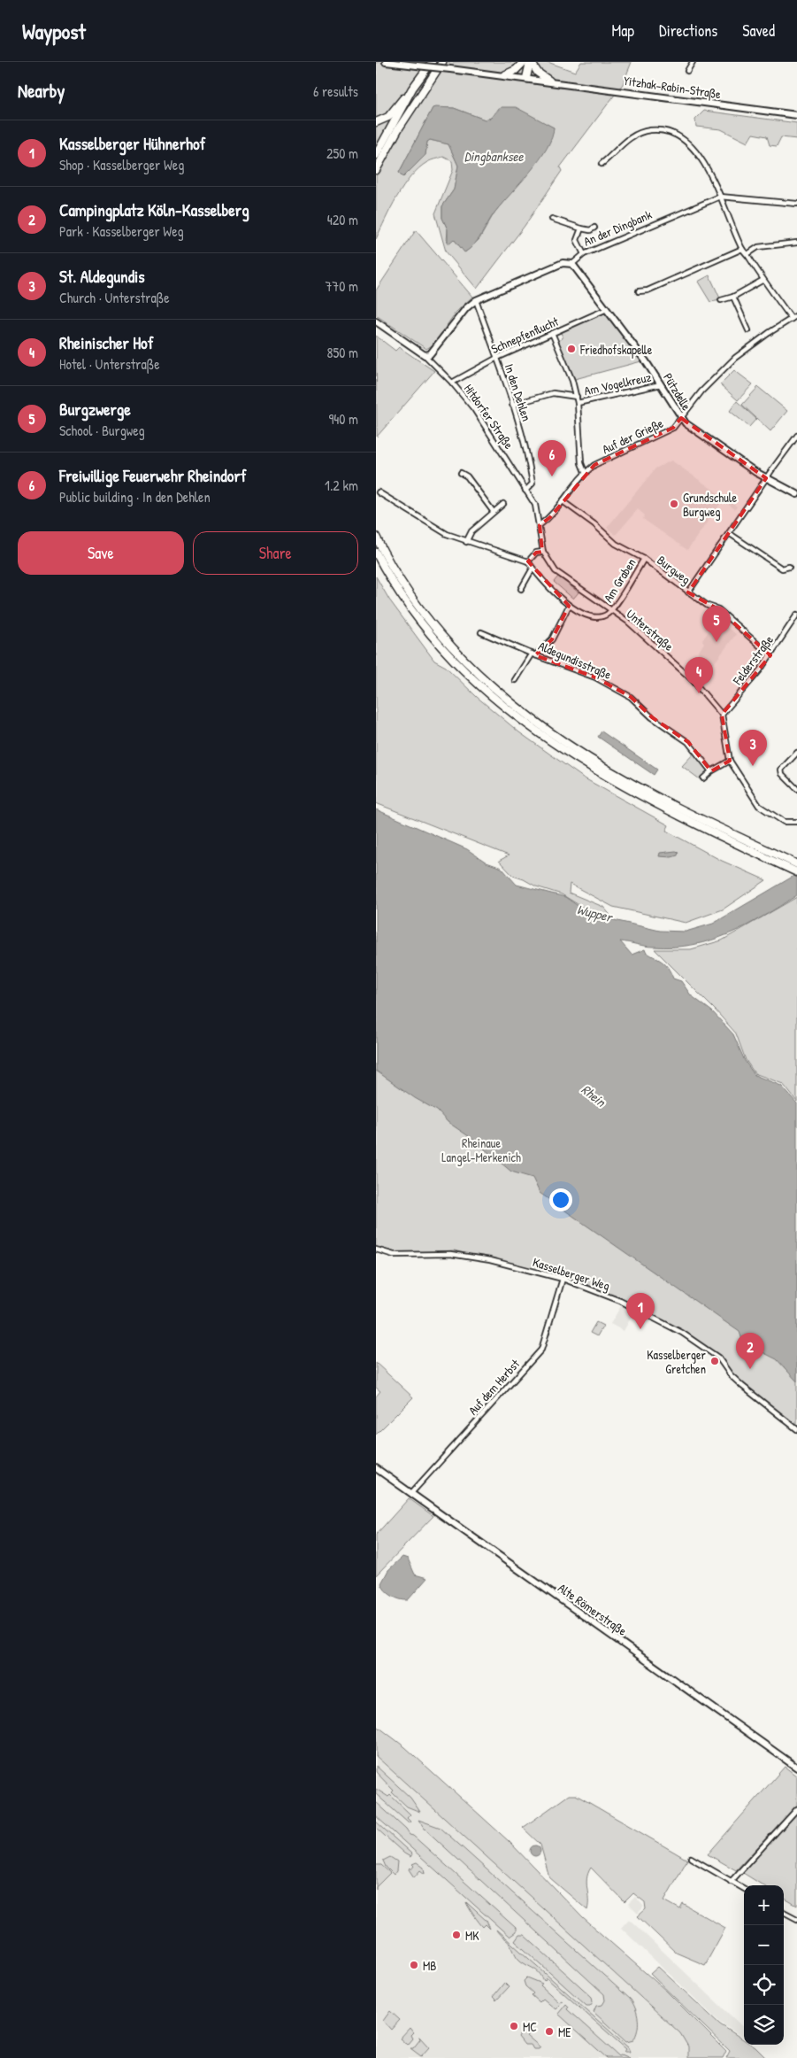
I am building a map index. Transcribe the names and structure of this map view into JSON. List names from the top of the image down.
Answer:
{
  "streets": {
    "street": [
      "Yitzhak-Rabin-Straße",
      "An der Dingbank",
      "Schnepfenflucht",
      "Am Vogelkreuz",
      "Pützdelle",
      "In den Dehlen",
      "Hitdorfer Straße",
      "Auf der Grieße",
      "Burgweg",
      "Am Graben",
      "Unterstraße",
      "Aldegundisstraße",
      "Felderstraße",
      "Kasselberger Weg",
      "Auf dem Herbst",
      "Alte Römerstraße"
    ]
  },
  "crossings": [
    ["An der Dingbank", "Pützdelle"],
    ["Schnepfenflucht", "Pützdelle"],
    ["Schnepfenflucht", "In den Dehlen"],
    ["Schnepfenflucht", "Hitdorfer Straße"],
    ["Am Vogelkreuz", "Pützdelle"],
    ["Am Vogelkreuz", "In den Dehlen"],
    ["Pützdelle", "Auf der Grieße"],
    ["In den Dehlen", "Hitdorfer Straße"],
    ["Hitdorfer Straße", "Auf der Grieße"],
    ["Hitdorfer Straße", "Unterstraße"],
    ["Auf der Grieße", "Burgweg"],
    ["Burgweg", "Am Graben"],
    ["Burgweg", "Felderstraße"],
    ["Am Graben", "Unterstraße"],
    ["Unterstraße", "Felderstraße"],
    ["Kasselberger Weg", "Auf dem Herbst"],
    ["Auf dem Herbst", "Alte Römerstraße"]
  ],
  "water": ["Dingbanksee", "Wupper", "Rhein"],
  "parks": ["Rheinaue Langel-Merkenich"],
  "places": [
    "Friedhofskapelle",
    "Grundschule Burgweg",
    "Kasselberger Gretchen",
    "MK",
    "MB",
    "MC",
    "ME"
  ],
  "page": {
    "header": "Waypost",
    "nav": ["Map", "Directions", "Saved"],
    "heading": ["Nearby", "6 results"],
    "list": [
      {
        "mark": "1",
        "name": "Kasselberger Hühnerhof",
        "note": "Shop · Kasselberger Weg",
        "value": "250 m"
      },
      {
        "mark": "2",
        "name": "Campingplatz Köln-Kasselberg",
        "note": "Park · Kasselberger Weg",
        "value": "420 m"
      },
      {
        "mark": "3",
        "name": "St. Aldegundis",
        "note": "Church · Unterstraße",
        "value": "770 m"
      },
      {
        "mark": "4",
        "name": "Rheinischer Hof",
        "note": "Hotel · Unterstraße",
        "value": "850 m"
      },
      {
        "mark": "5",
        "name": "Burgzwerge",
        "note": "School · Burgweg",
        "value": "940 m"
      },
      {
        "mark": "6",
        "name": "Freiwillige Feuerwehr Rheindorf",
        "note": "Public building · In den Dehlen",
        "value": "1.2 km"
      }
    ],
    "pins": [
      "6",
      "5",
      "4",
      "3",
      "1",
      "2"
    ],
    "buttons": ["Save", "Share"],
    "map_buttons": ["+", "−"]
  }
}
